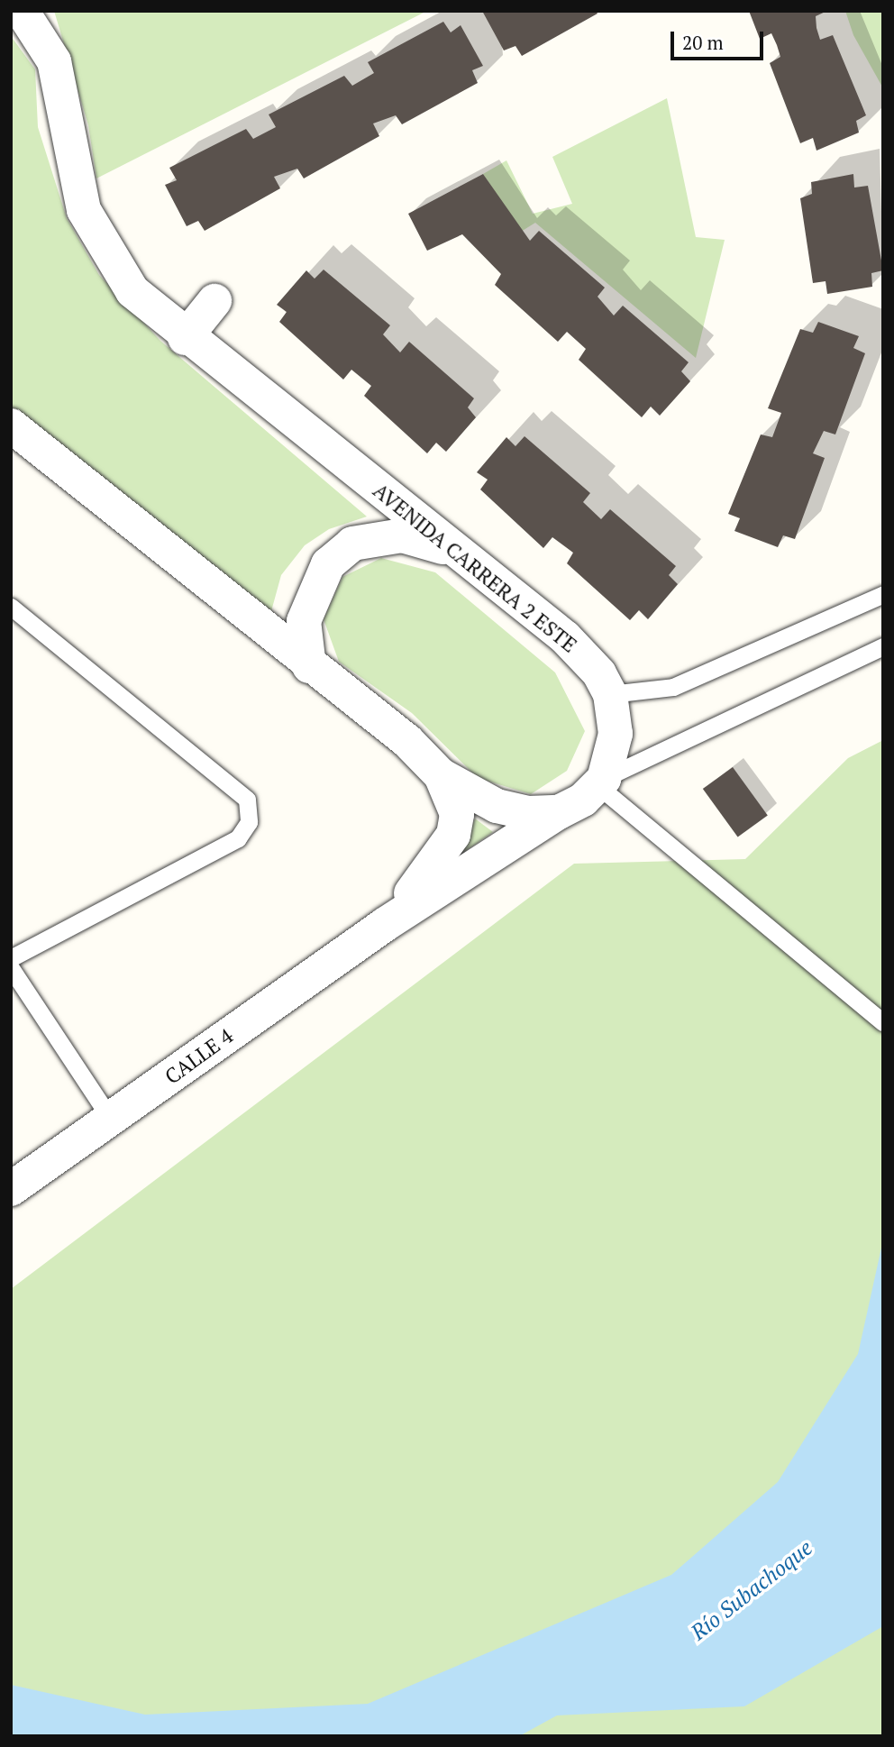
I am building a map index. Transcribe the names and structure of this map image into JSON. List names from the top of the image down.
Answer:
{
  "streets": {
    "street": ["AVENIDA CARRERA 2 ESTE", "CALLE 4"]
  },
  "water": ["Río Subachoque"],
  "scale_bar": "20 m"
}
